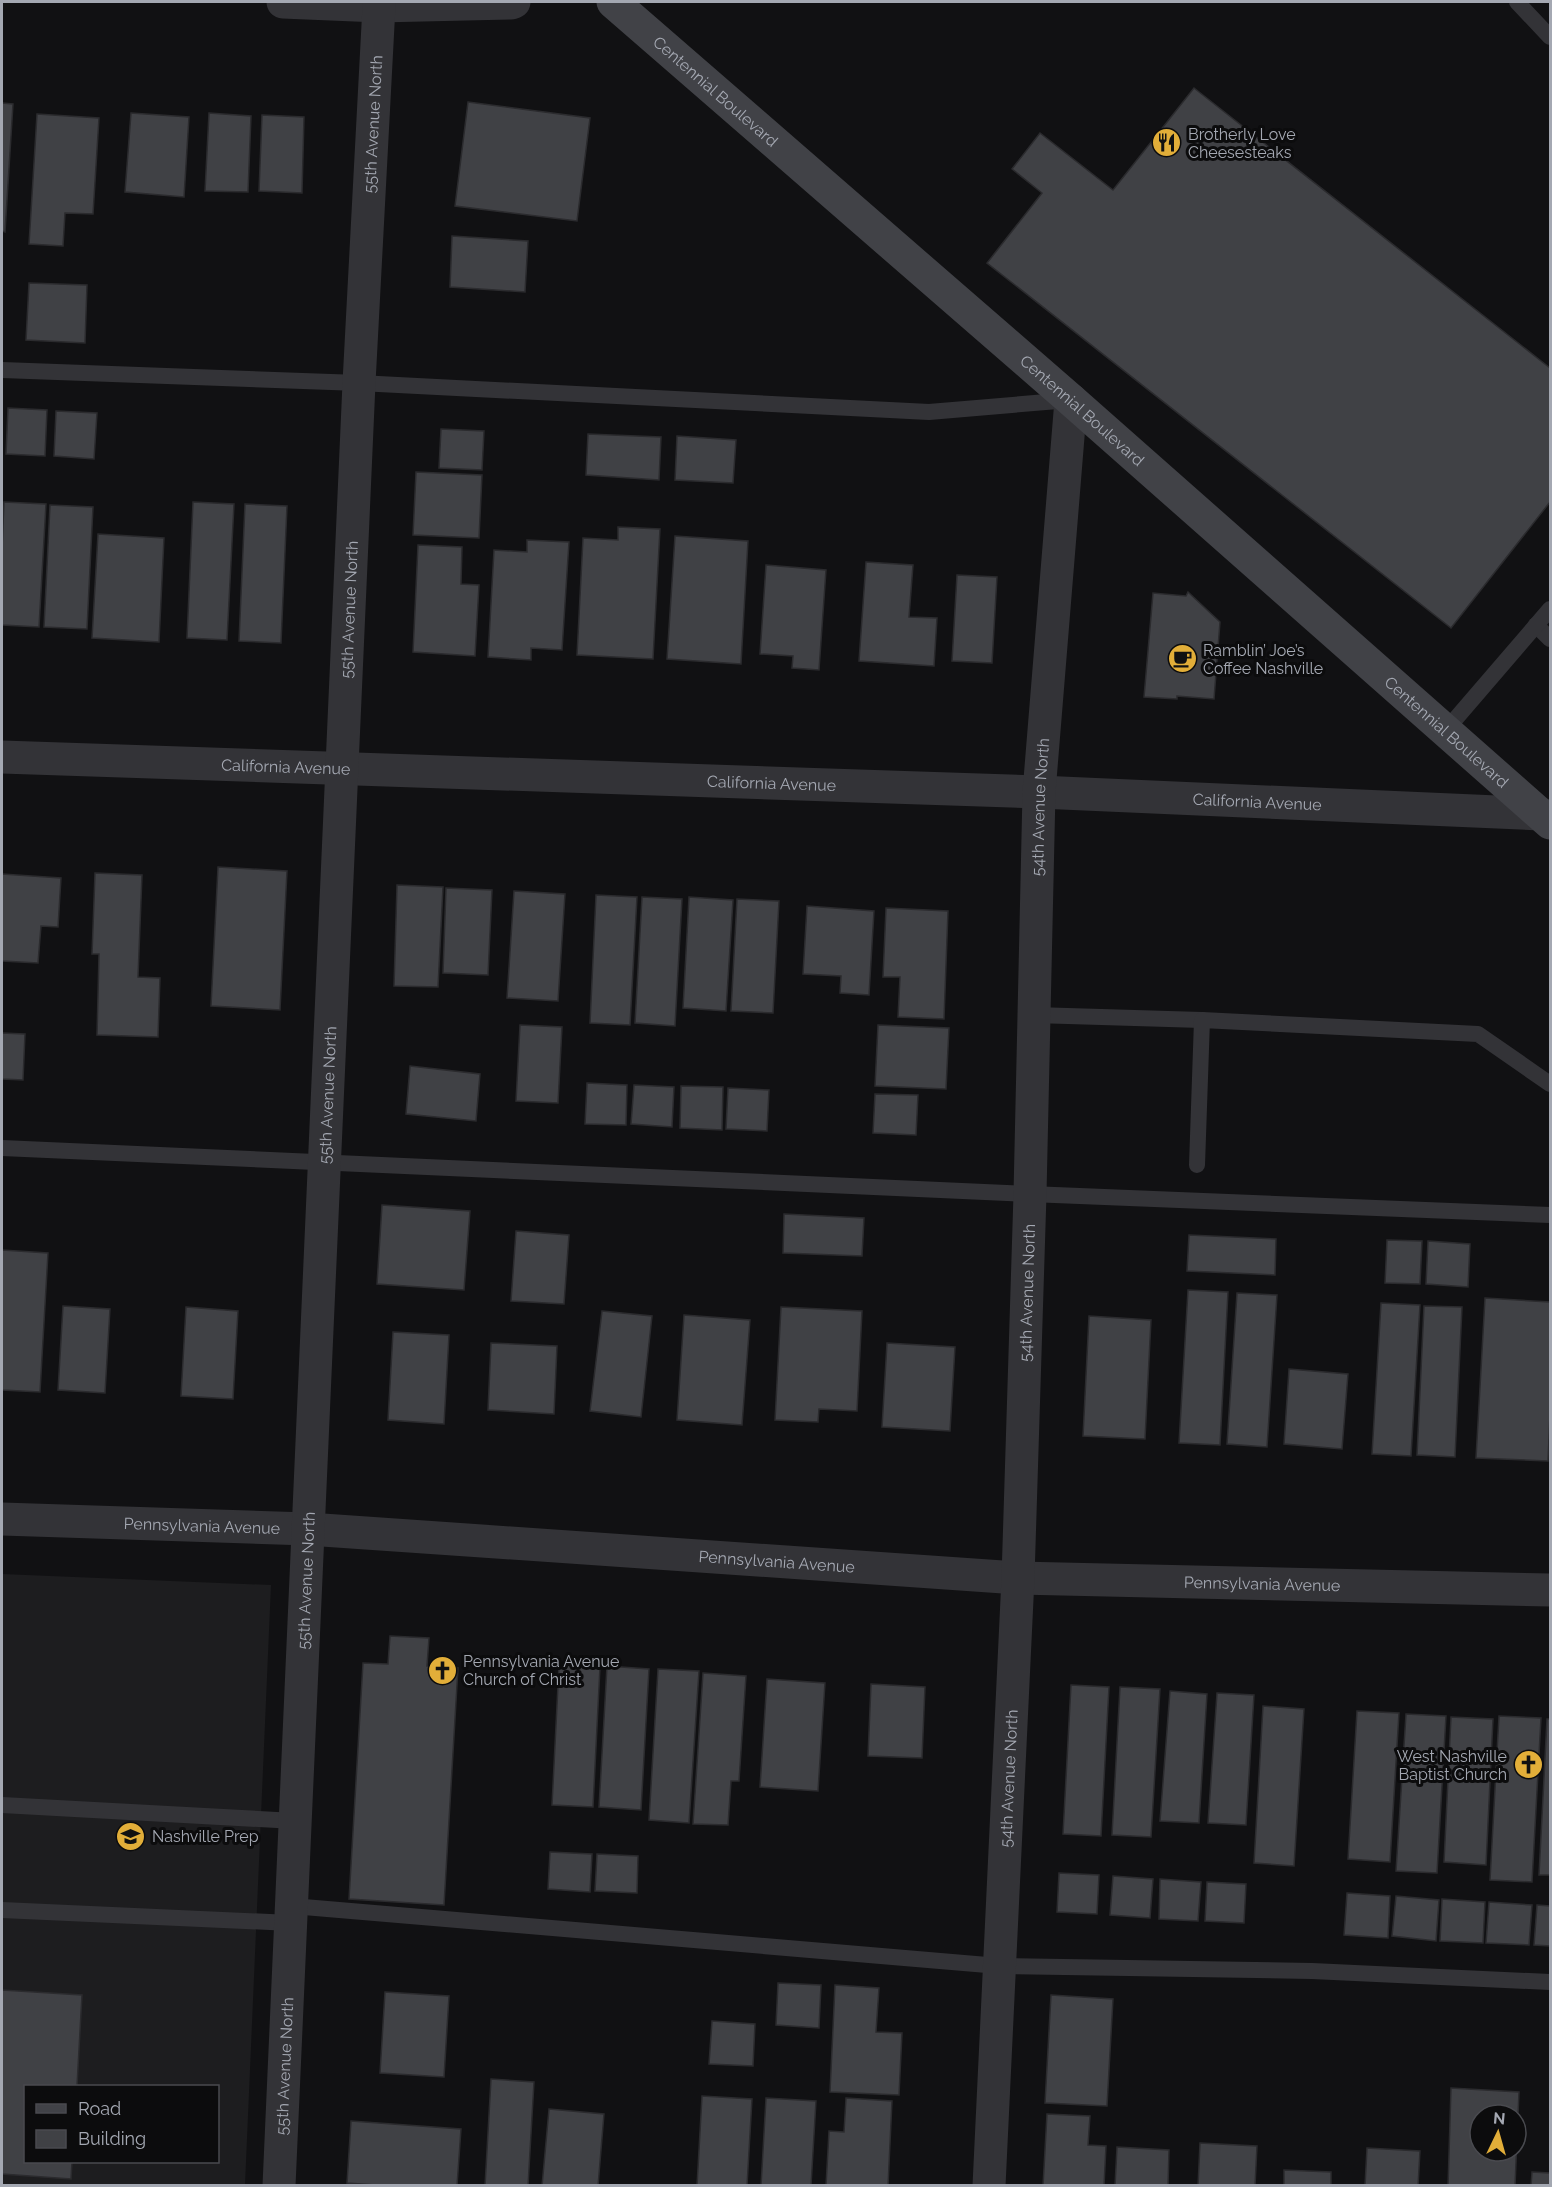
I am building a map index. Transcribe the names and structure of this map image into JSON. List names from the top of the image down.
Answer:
{
  "streets": {
    "main road": ["Centennial Boulevard"],
    "street": [
      "55th Avenue North",
      "California Avenue",
      "54th Avenue North",
      "Pennsylvania Avenue"
    ]
  },
  "crossings": [
    ["Centennial Boulevard", "California Avenue"],
    ["Centennial Boulevard", "54th Avenue North"],
    ["55th Avenue North", "California Avenue"],
    ["55th Avenue North", "Pennsylvania Avenue"],
    ["California Avenue", "54th Avenue North"],
    ["54th Avenue North", "Pennsylvania Avenue"]
  ],
  "places": {
    "restaurant": ["Brotherly Love Cheesesteaks"],
    "cafe": ["Ramblin’ Joe’s Coffee Nashville"],
    "church": ["Pennsylvania Avenue Church of Christ", "West Nashville Baptist Church"],
    "school or university": ["Nashville Prep"]
  },
  "legend": ["Road", "Building"],
  "north": "top"
}
